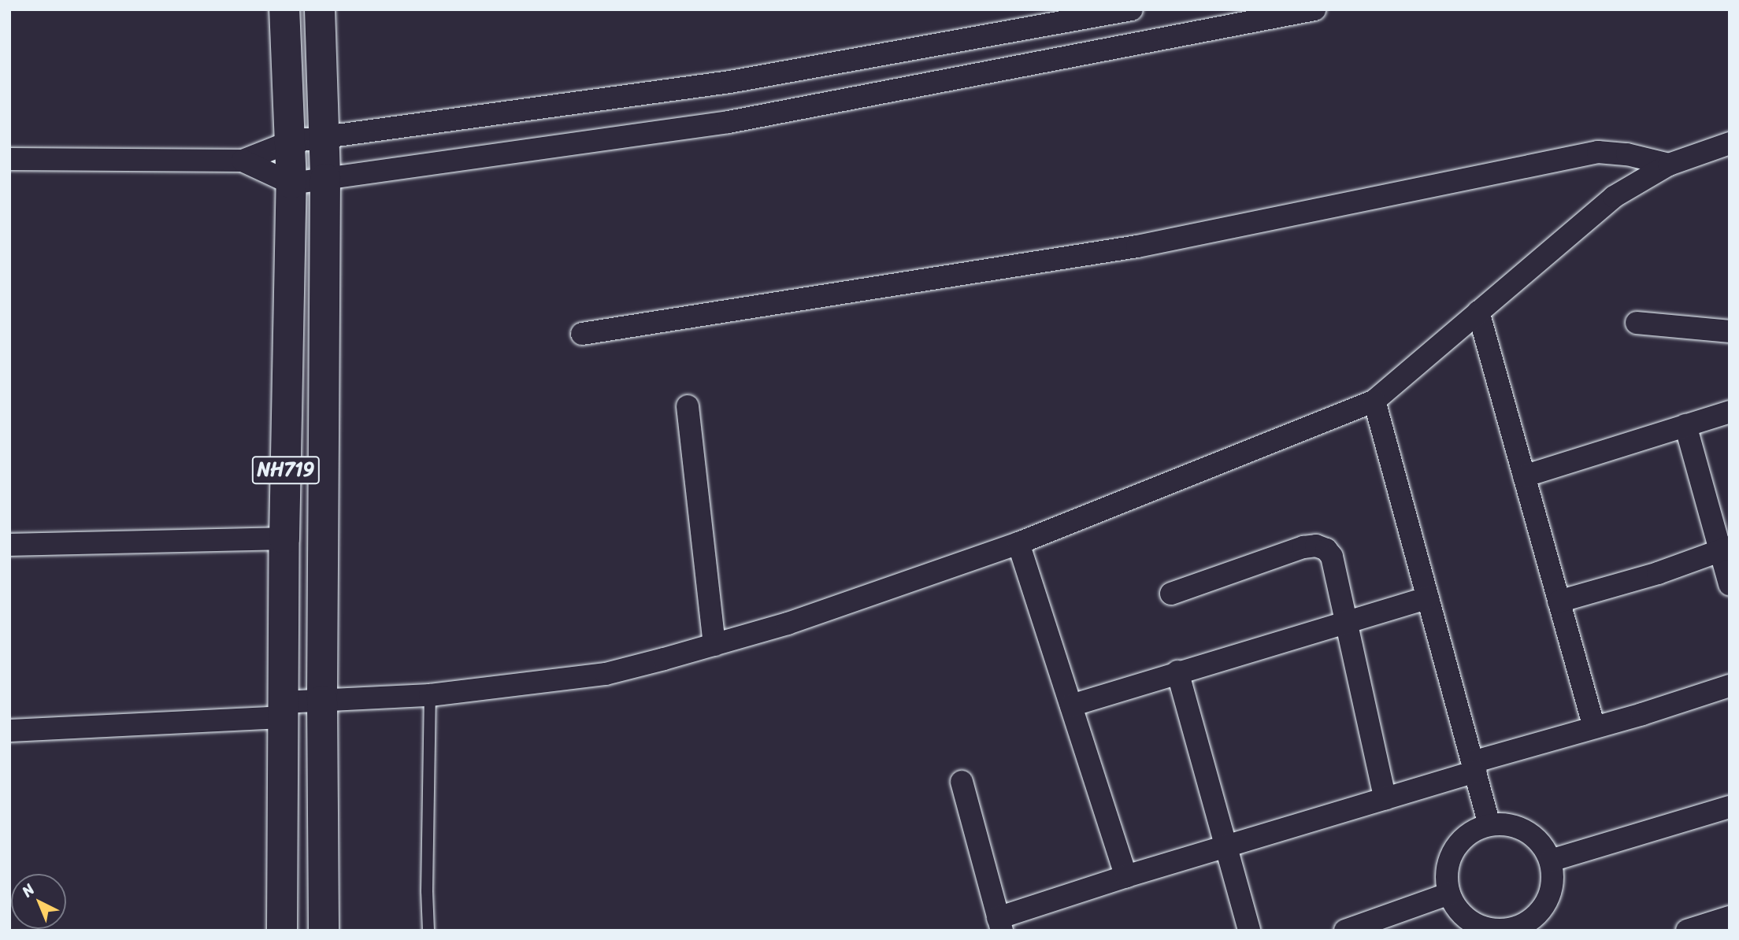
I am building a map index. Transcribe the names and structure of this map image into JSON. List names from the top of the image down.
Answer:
{
  "streets": {
    "highway": ["NH719"]
  },
  "north": "top left"
}
